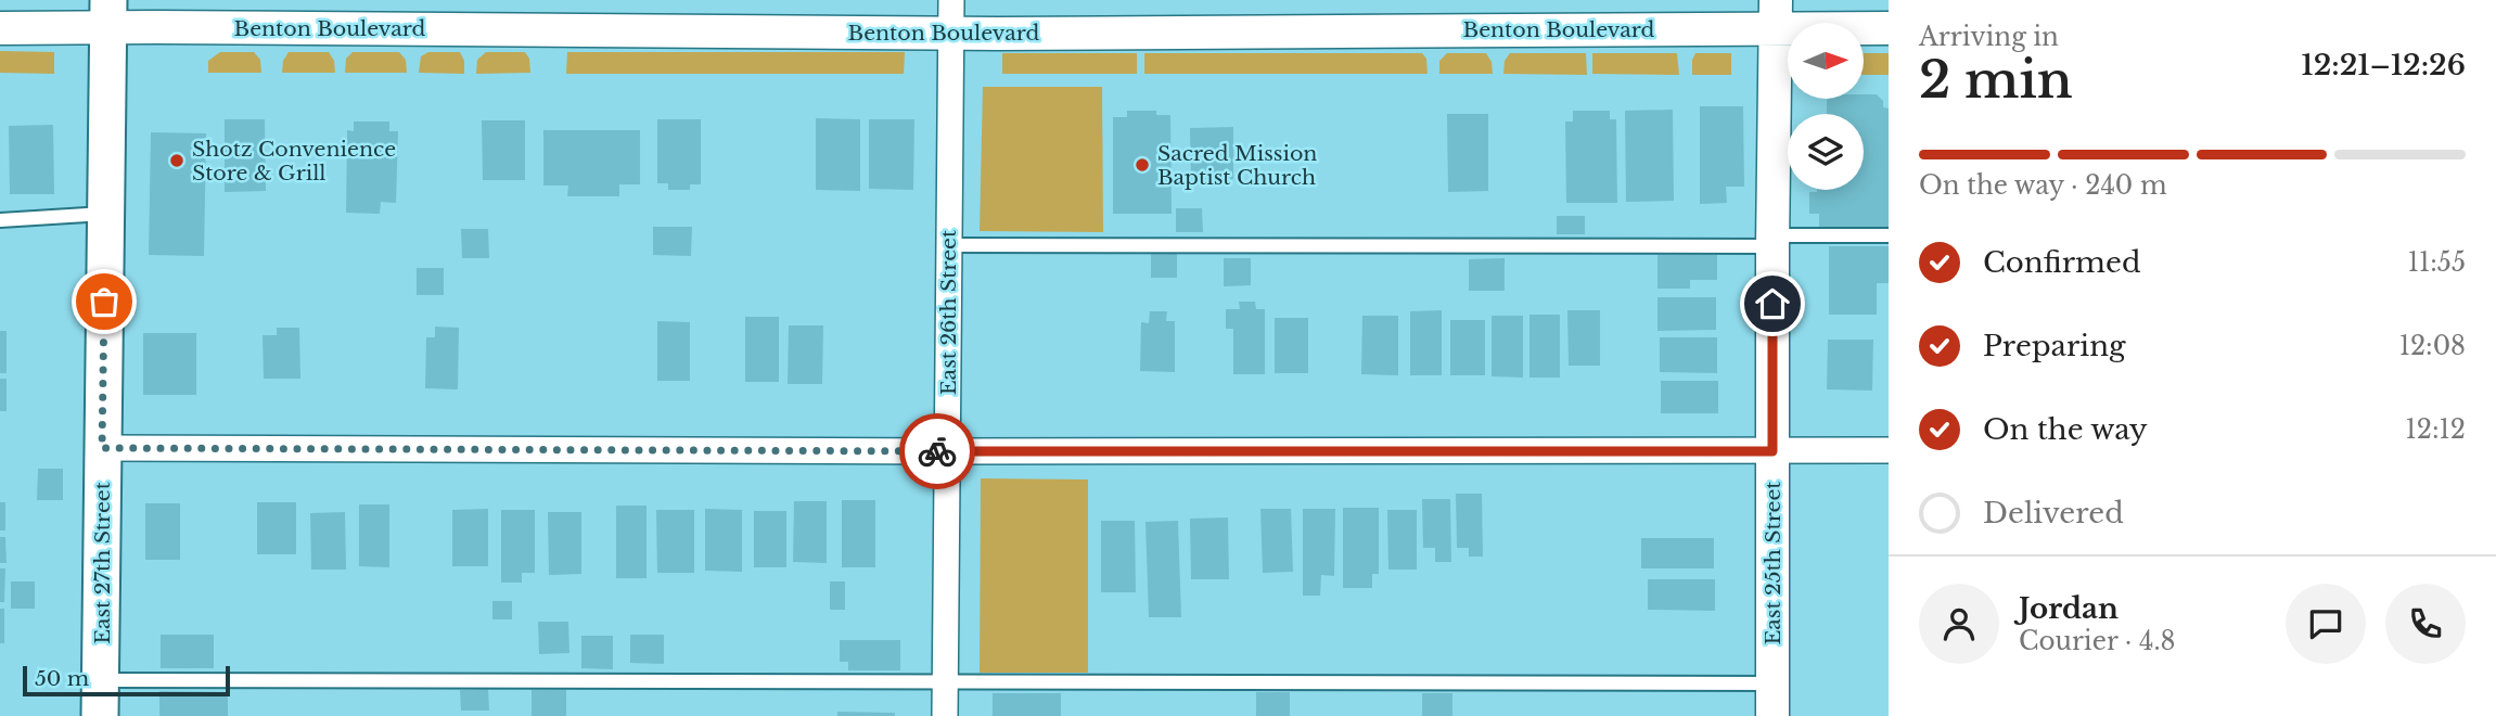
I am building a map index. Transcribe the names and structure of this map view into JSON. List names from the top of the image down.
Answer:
{
  "streets": {
    "main road": ["East 27th Street"],
    "street": ["Benton Boulevard", "East 26th Street", "East 25th Street"]
  },
  "crossings": [
    ["Benton Boulevard", "East 26th Street"],
    ["Benton Boulevard", "East 27th Street"],
    ["Benton Boulevard", "East 25th Street"]
  ],
  "places": ["Shotz Convenience Store & Grill", "Sacred Mission Baptist Church"],
  "scale_bar": "50 m",
  "north": "right",
  "page": {
    "heading": ["2 min", "Arriving in", "12:21–12:26"],
    "panel": ["Jordan", "Courier · 4.8"],
    "bar": "On the way · 240 m",
    "list": [
      ["Confirmed", "11:55"],
      ["Preparing", "12:08"],
      ["On the way", "12:12"],
      "Delivered"
    ],
    "scale": "50 m"
  }
}
